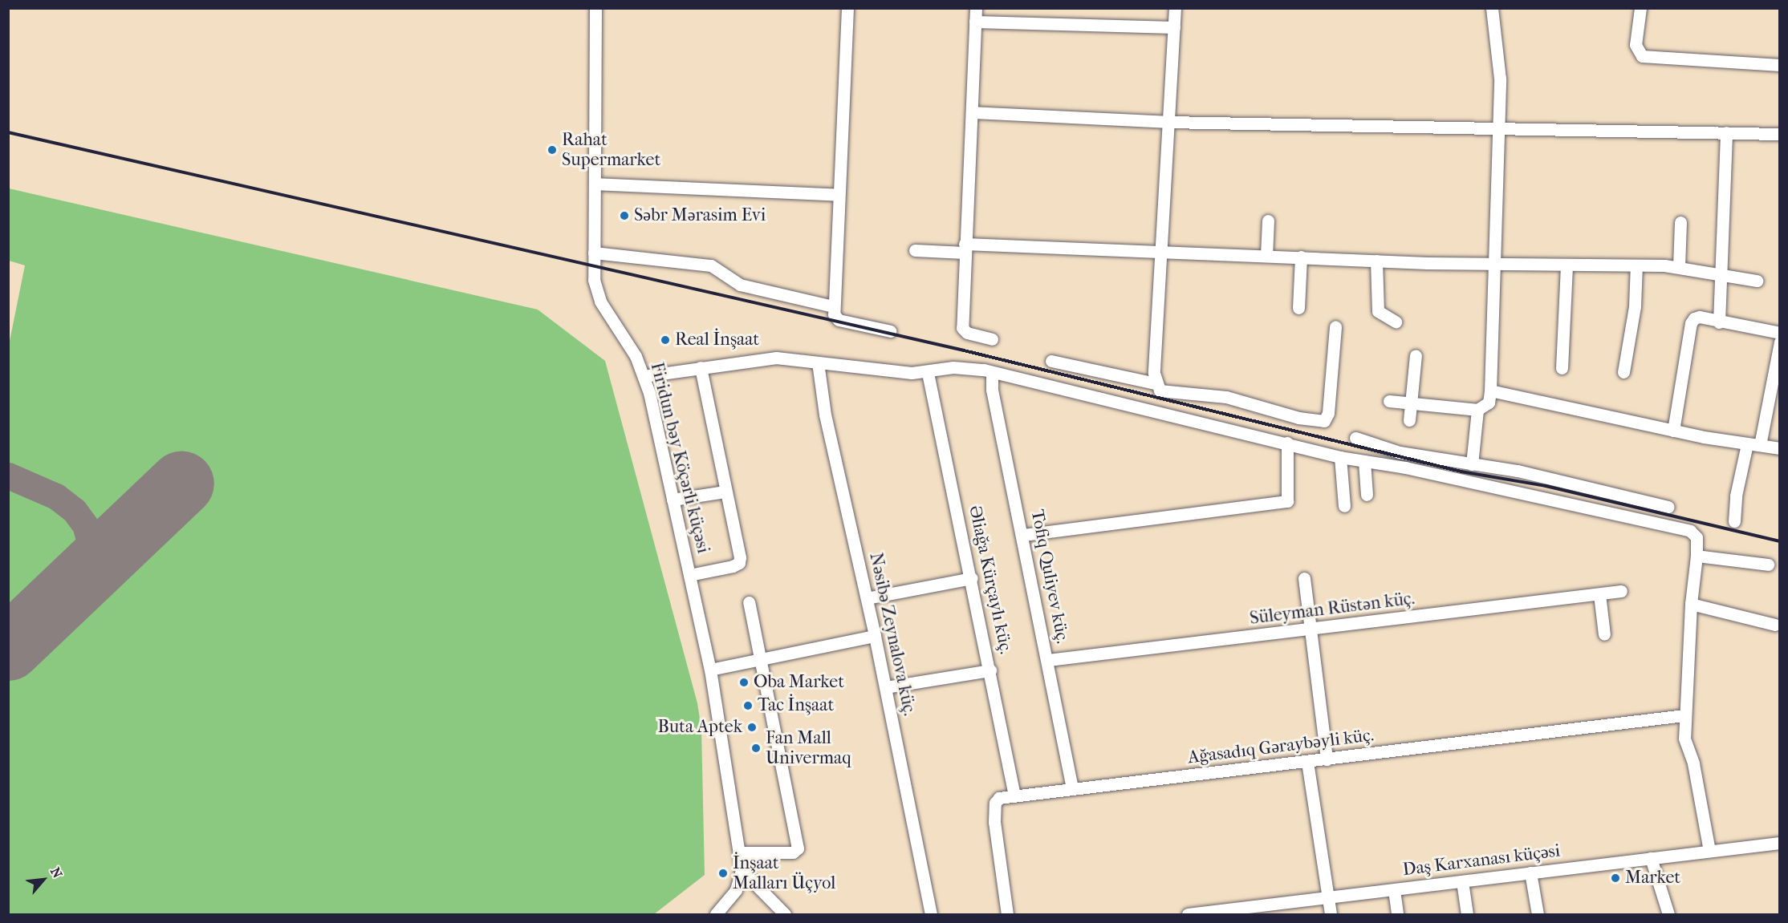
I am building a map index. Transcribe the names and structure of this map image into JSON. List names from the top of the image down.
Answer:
{
  "streets": {
    "street": [
      "Firidun bəy Köçərli küçəsi",
      "Tofiq Quliyev küç.",
      "Əliağa Kürçaylı küç.",
      "Süleyman Rüstən küç.",
      "Nəsibə Zeynalova küç.",
      "Ağasadıq Gəraybəyli küç.",
      "Daş Karxanası küçəsi"
    ]
  },
  "crossings": [
    ["Tofiq Quliyev küç.", "Süleyman Rüstən küç."],
    ["Tofiq Quliyev küç.", "Ağasadıq Gəraybəyli küç."],
    ["Əliağa Kürçaylı küç.", "Ağasadıq Gəraybəyli küç."]
  ],
  "places": [
    "Rahat Supermarket",
    "Səbr Mərasim Evi",
    "Real İnşaat",
    "Oba Market",
    "Tac İnşaat",
    "Buta Aptek",
    "Fan Mall Univermaq",
    "İnşaat Malları Üçyol",
    "Market"
  ],
  "north": "top right"
}
